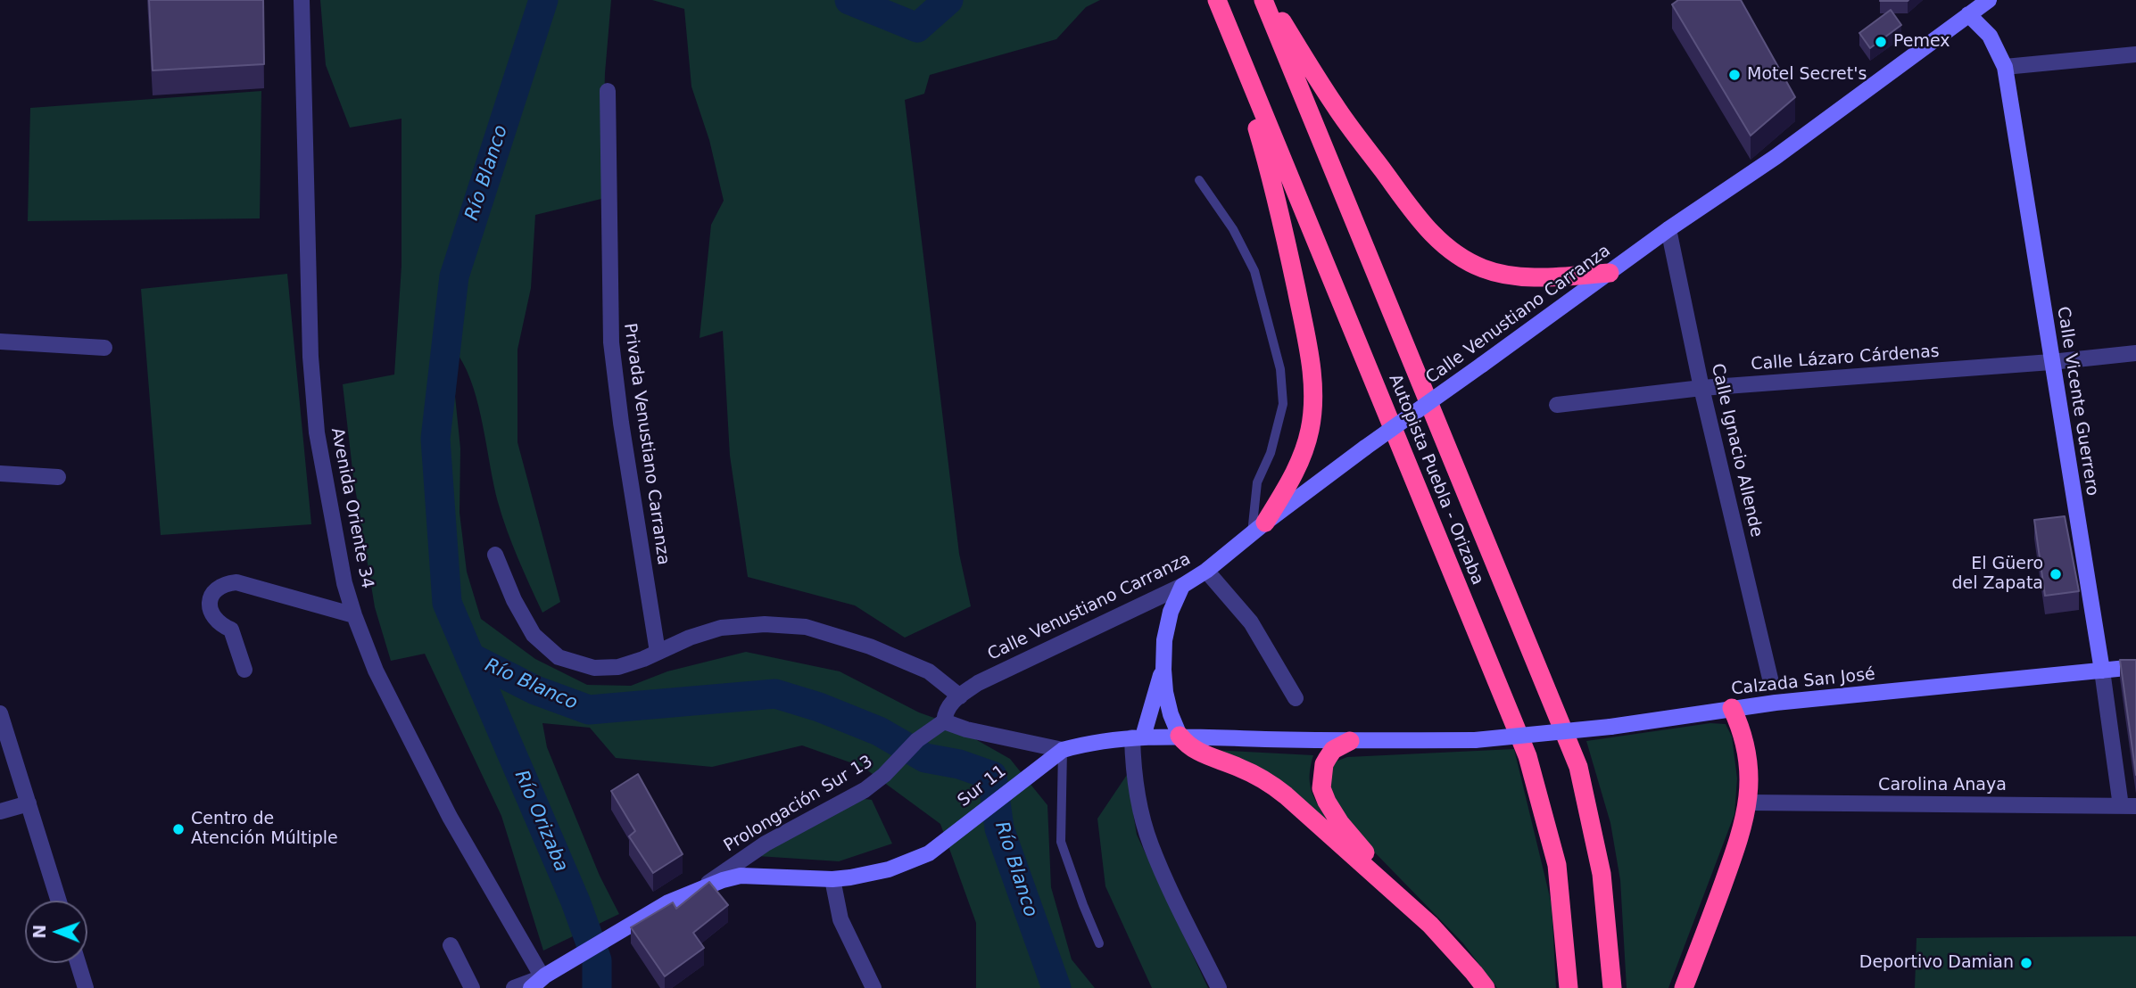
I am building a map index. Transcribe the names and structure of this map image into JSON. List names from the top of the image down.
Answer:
{
  "streets": {
    "highway": ["Autopista Puebla - Orizaba"],
    "street": [
      "Calle Venustiano Carranza",
      "Calle Lázaro Cárdenas",
      "Calle Vicente Guerrero",
      "Privada Venustiano Carranza",
      "Calle Ignacio Allende",
      "Avenida Oriente 34",
      "Calzada San José",
      "Carolina Anaya",
      "Sur 11",
      "Prolongación Sur 13"
    ]
  },
  "crossings": [
    ["Calle Venustiano Carranza", "Calle Vicente Guerrero"],
    ["Calle Venustiano Carranza", "Calle Ignacio Allende"],
    ["Calle Venustiano Carranza", "Prolongación Sur 13"],
    ["Calle Lázaro Cárdenas", "Calle Vicente Guerrero"],
    ["Calle Lázaro Cárdenas", "Calle Ignacio Allende"],
    ["Calle Vicente Guerrero", "Calzada San José"],
    ["Calle Vicente Guerrero", "Carolina Anaya"],
    ["Avenida Oriente 34", "Sur 11"],
    ["Calzada San José", "Sur 11"],
    ["Sur 11", "Prolongación Sur 13"]
  ],
  "water": ["Río Blanco", "Río Orizaba"],
  "places": [
    "Pemex",
    "Motel Secret's",
    "El Güero del Zapata",
    "Centro de Atención Múltiple",
    "Deportivo Damian"
  ],
  "north": "left"
}
